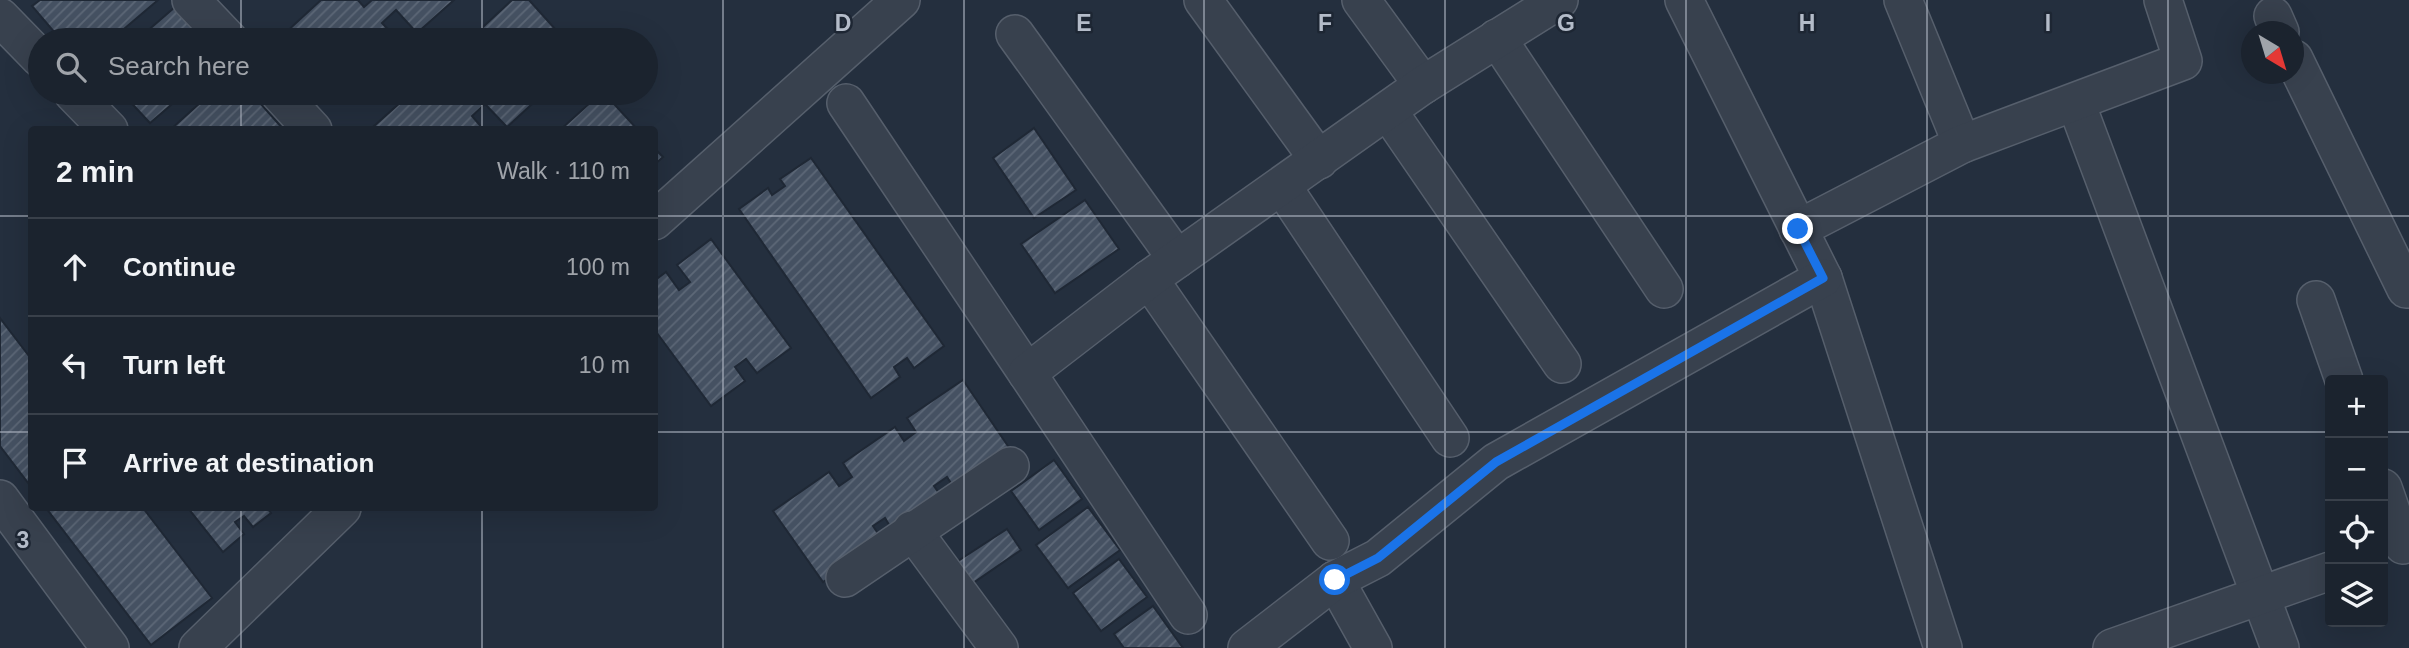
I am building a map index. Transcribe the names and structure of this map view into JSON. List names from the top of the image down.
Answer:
{
  "north": "bottom right",
  "page": {
    "search": "Search here",
    "heading": ["2 min", "Walk · 110 m"],
    "list": [
      ["Continue", "100 m"],
      ["Turn left", "10 m"],
      "Arrive at destination"
    ],
    "map_buttons": ["+", "−"]
  },
  "grid": {
    "columns": [
      "D",
      "E",
      "F",
      "G",
      "H",
      "I"
    ],
    "rows": ["3"]
  }
}
